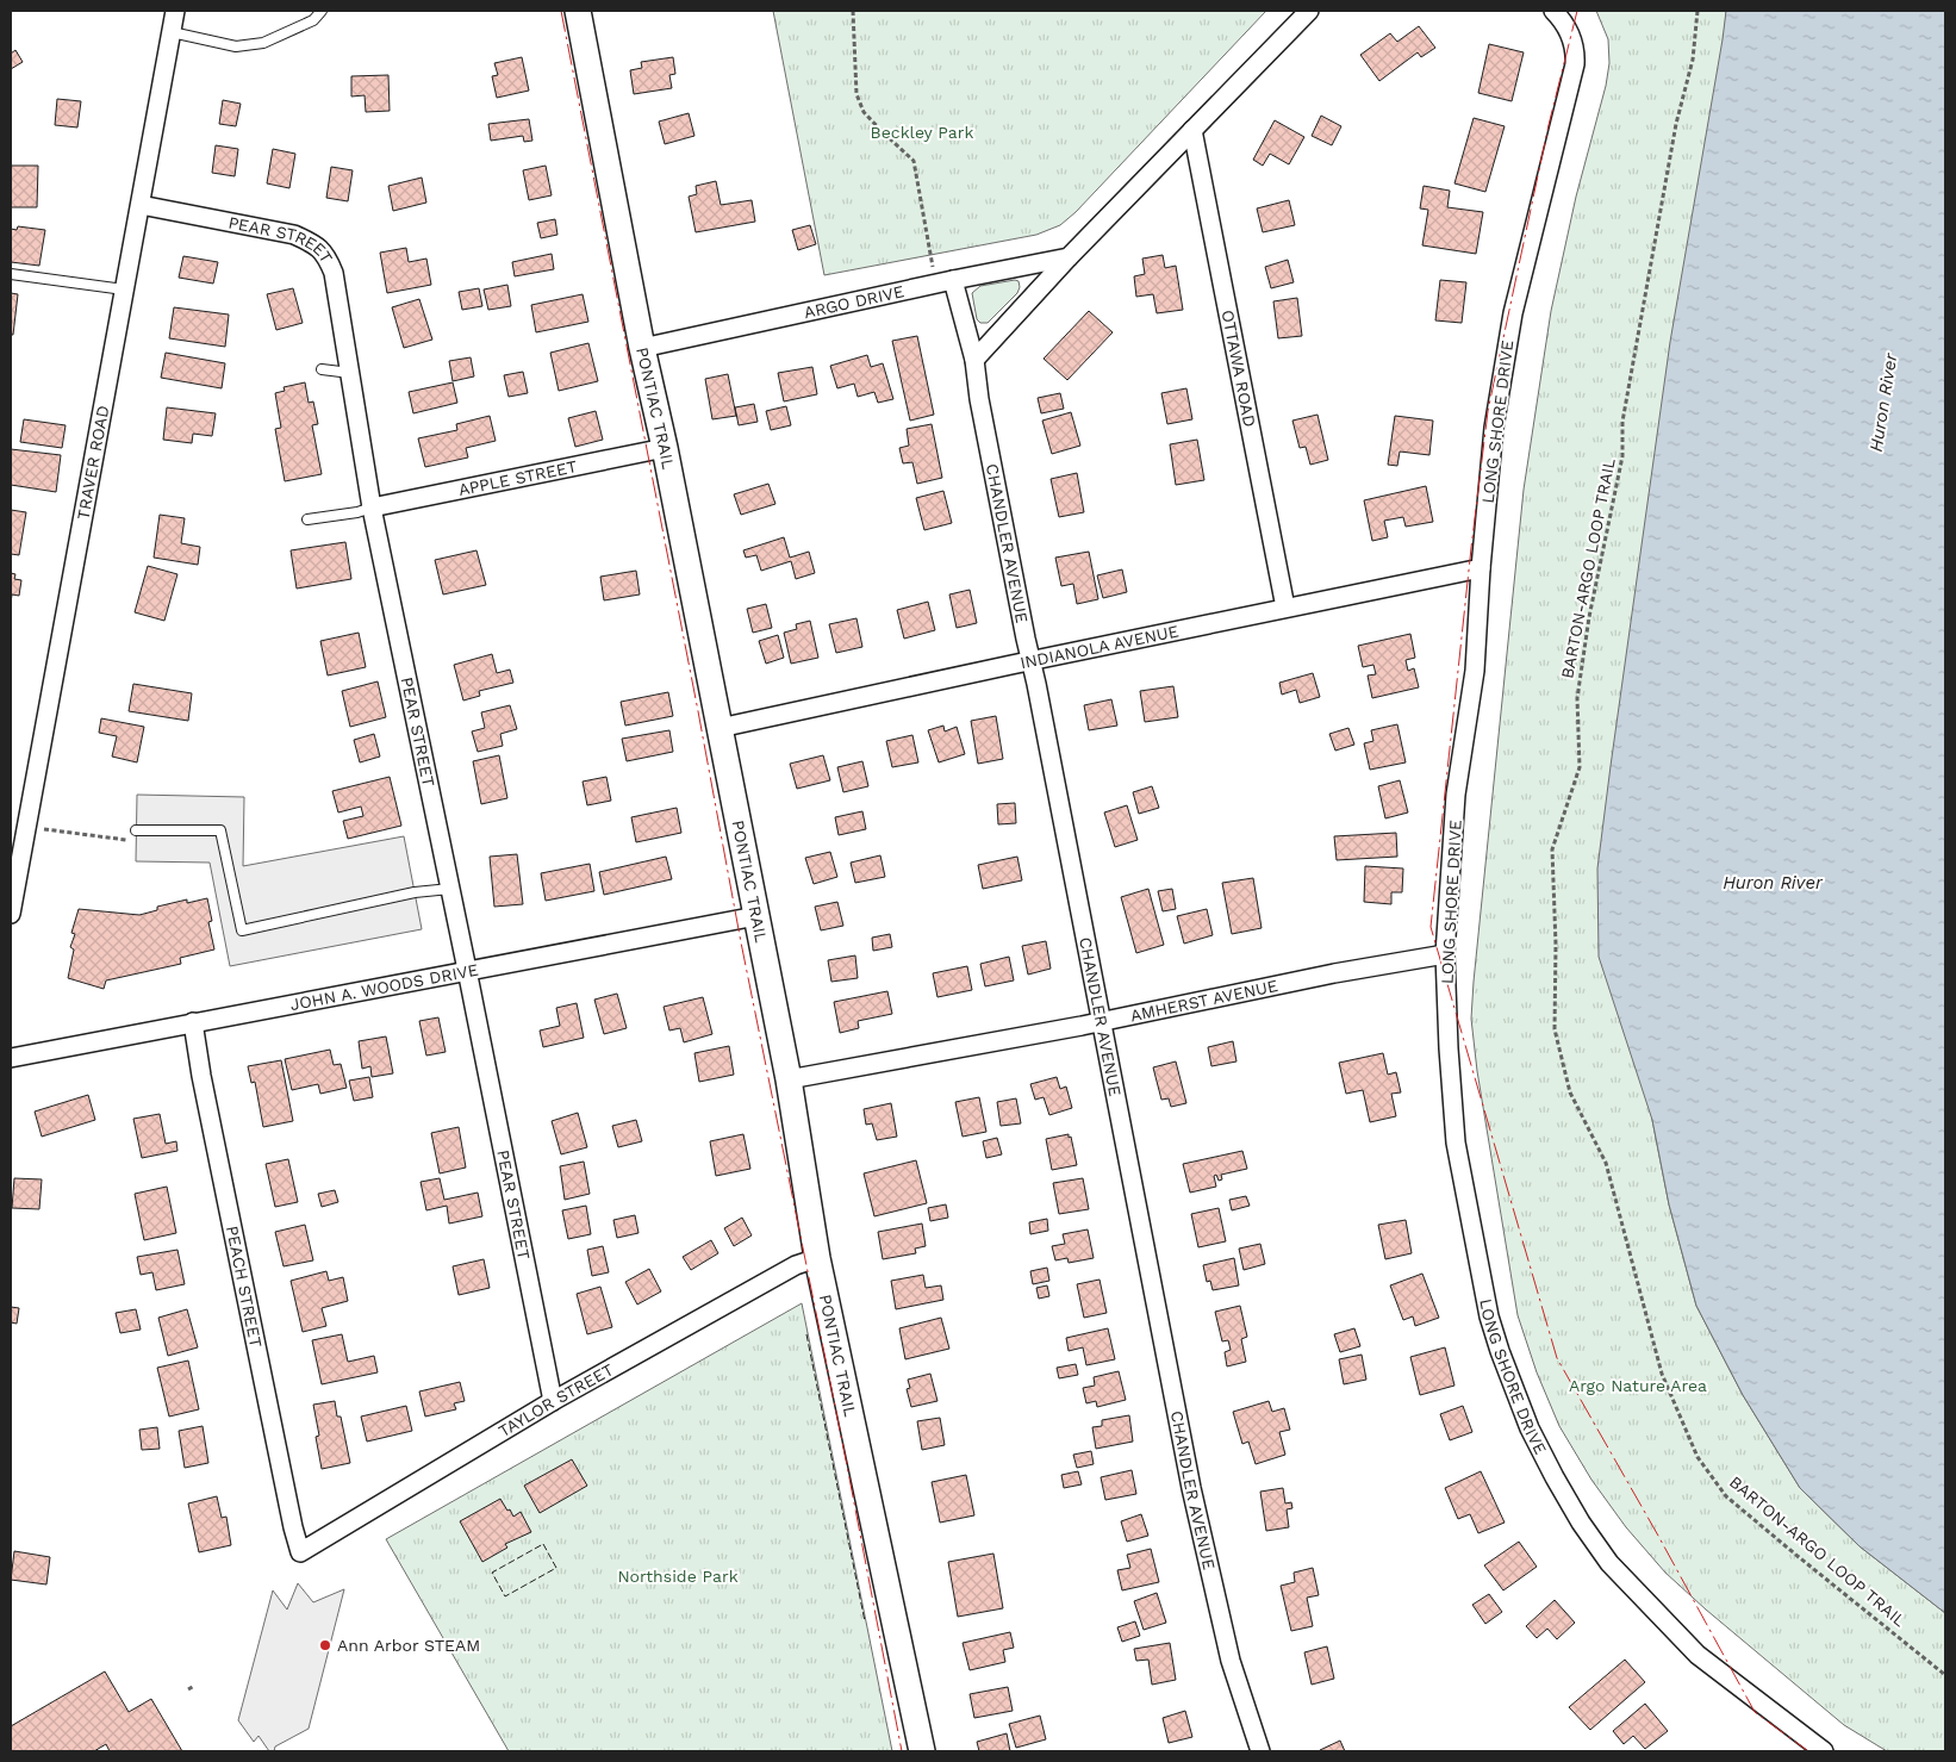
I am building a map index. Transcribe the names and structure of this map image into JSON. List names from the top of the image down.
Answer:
{
  "streets": {
    "main road": ["PONTIAC TRAIL"],
    "street": [
      "PEAR STREET",
      "ARGO DRIVE",
      "OTTAWA ROAD",
      "LONG SHORE DRIVE",
      "TRAVER ROAD",
      "APPLE STREET",
      "CHANDLER AVENUE",
      "INDIANOLA AVENUE",
      "JOHN A. WOODS DRIVE",
      "AMHERST AVENUE",
      "PEACH STREET",
      "TAYLOR STREET"
    ],
    "path": ["BARTON-ARGO LOOP TRAIL"]
  },
  "crossings": [
    ["PEAR STREET", "TRAVER ROAD"],
    ["PEAR STREET", "APPLE STREET"],
    ["PEAR STREET", "JOHN A. WOODS DRIVE"],
    ["PEAR STREET", "TAYLOR STREET"],
    ["ARGO DRIVE", "PONTIAC TRAIL"],
    ["ARGO DRIVE", "CHANDLER AVENUE"],
    ["OTTAWA ROAD", "INDIANOLA AVENUE"],
    ["PONTIAC TRAIL", "APPLE STREET"],
    ["PONTIAC TRAIL", "INDIANOLA AVENUE"],
    ["PONTIAC TRAIL", "JOHN A. WOODS DRIVE"],
    ["PONTIAC TRAIL", "AMHERST AVENUE"],
    ["PONTIAC TRAIL", "TAYLOR STREET"],
    ["LONG SHORE DRIVE", "INDIANOLA AVENUE"],
    ["LONG SHORE DRIVE", "AMHERST AVENUE"],
    ["CHANDLER AVENUE", "INDIANOLA AVENUE"],
    ["CHANDLER AVENUE", "AMHERST AVENUE"],
    ["JOHN A. WOODS DRIVE", "PEACH STREET"],
    ["PEACH STREET", "TAYLOR STREET"]
  ],
  "water": ["Huron River"],
  "parks": ["Beckley Park", "Argo Nature Area", "Northside Park"],
  "places": ["Ann Arbor STEAM"]
}
